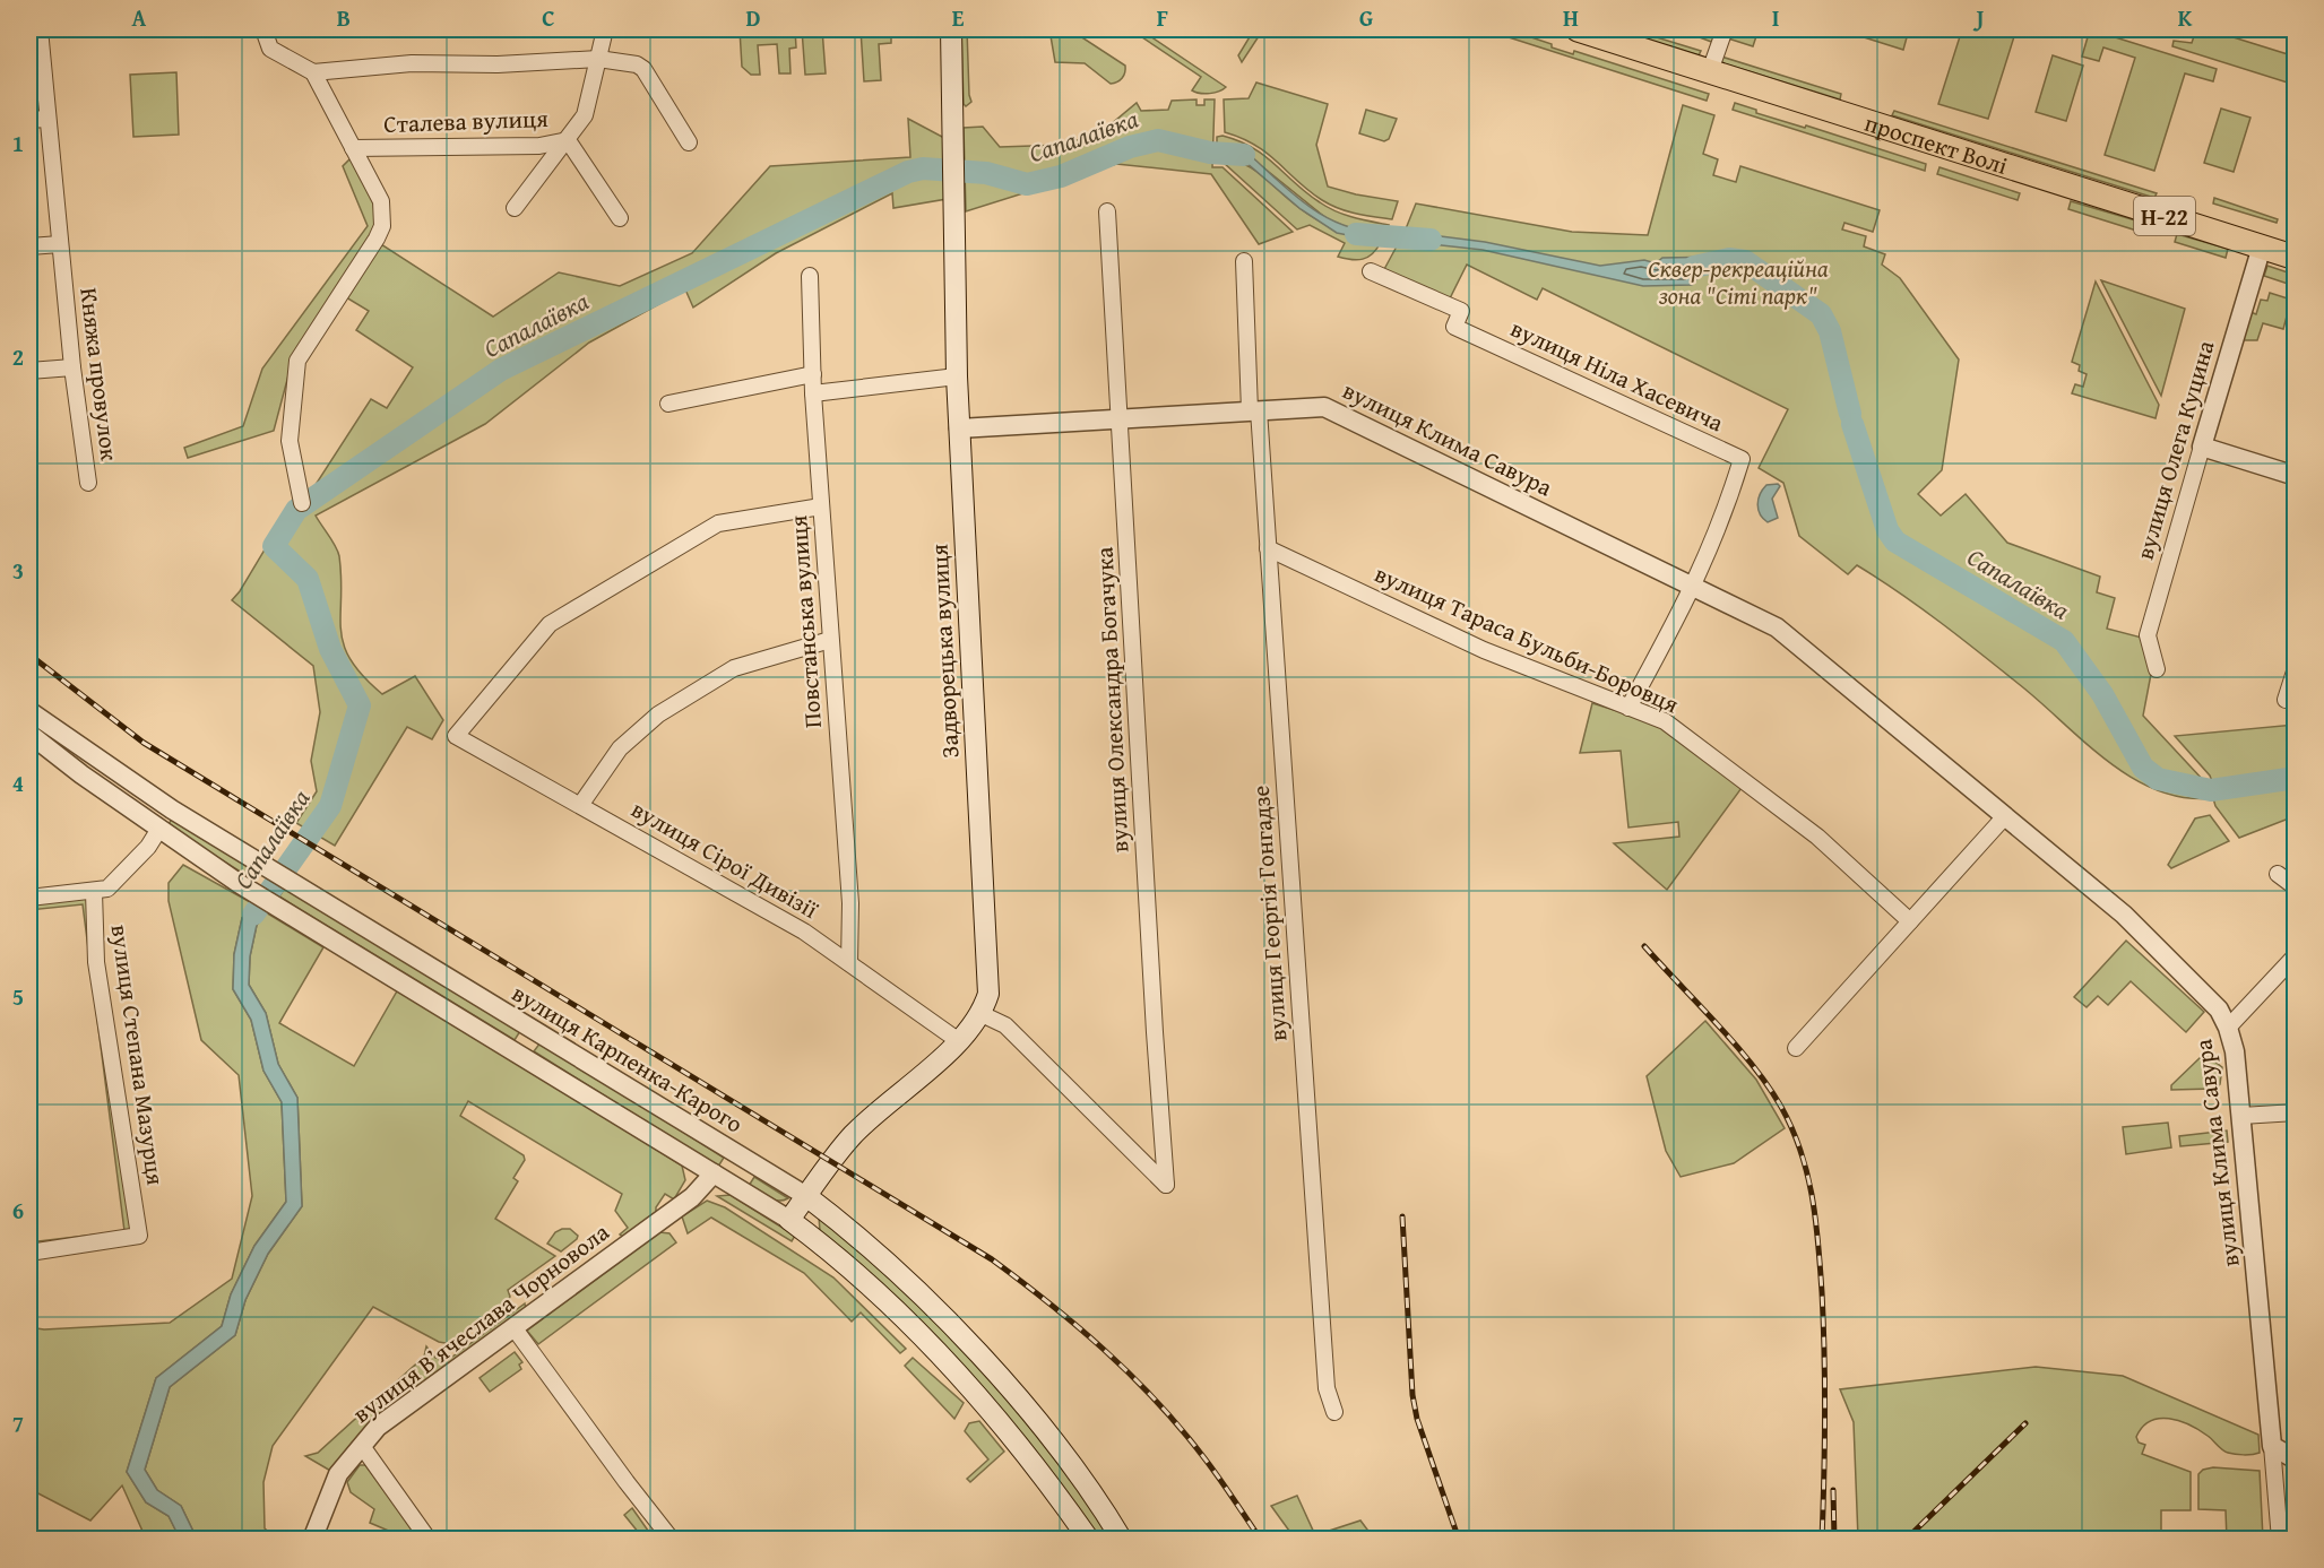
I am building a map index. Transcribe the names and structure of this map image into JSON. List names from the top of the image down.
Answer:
{
  "streets": {
    "main road": [
      "проспект Волі",
      "Н-22",
      "Задворецька вулиця",
      "вулиця Карпенка-Карого"
    ],
    "street": [
      "Сталева вулиця",
      "Княжа провулок",
      "вулиця Ніла Хасевича",
      "вулиця Клима Савура",
      "вулиця Олега Куцина",
      "Повстанська вулиця",
      "вулиця Тараса Бульби-Боровця",
      "вулиця Олександра Богачука",
      "вулиця Сірої Дивізії",
      "вулиця Георгія Гонгадзе",
      "вулиця Степана Мазурця",
      "вулиця Вʼячеслава Чорновола"
    ]
  },
  "crossings": [
    ["проспект Волі", "вулиця Олега Куцина"],
    ["вулиця Ніла Хасевича", "вулиця Клима Савура"],
    ["вулиця Клима Савура", "Задворецька вулиця"],
    ["вулиця Клима Савура", "вулиця Олександра Богачука"],
    ["вулиця Клима Савура", "вулиця Георгія Гонгадзе"],
    ["Повстанська вулиця", "вулиця Сірої Дивізії"],
    ["вулиця Тараса Бульби-Боровця", "вулиця Георгія Гонгадзе"],
    ["Задворецька вулиця", "вулиця Олександра Богачука"],
    ["Задворецька вулиця", "вулиця Сірої Дивізії"],
    ["Задворецька вулиця", "вулиця Карпенка-Карого"]
  ],
  "water": ["Сапалаївка"],
  "parks": ["Сквер-рекреаційна зона \"Сіті парк\""],
  "grid": {
    "columns": [
      "A",
      "B",
      "C",
      "D",
      "E",
      "F",
      "G",
      "H",
      "I",
      "J",
      "K"
    ],
    "rows": [
      "1",
      "2",
      "3",
      "4",
      "5",
      "6",
      "7"
    ]
  }
}
